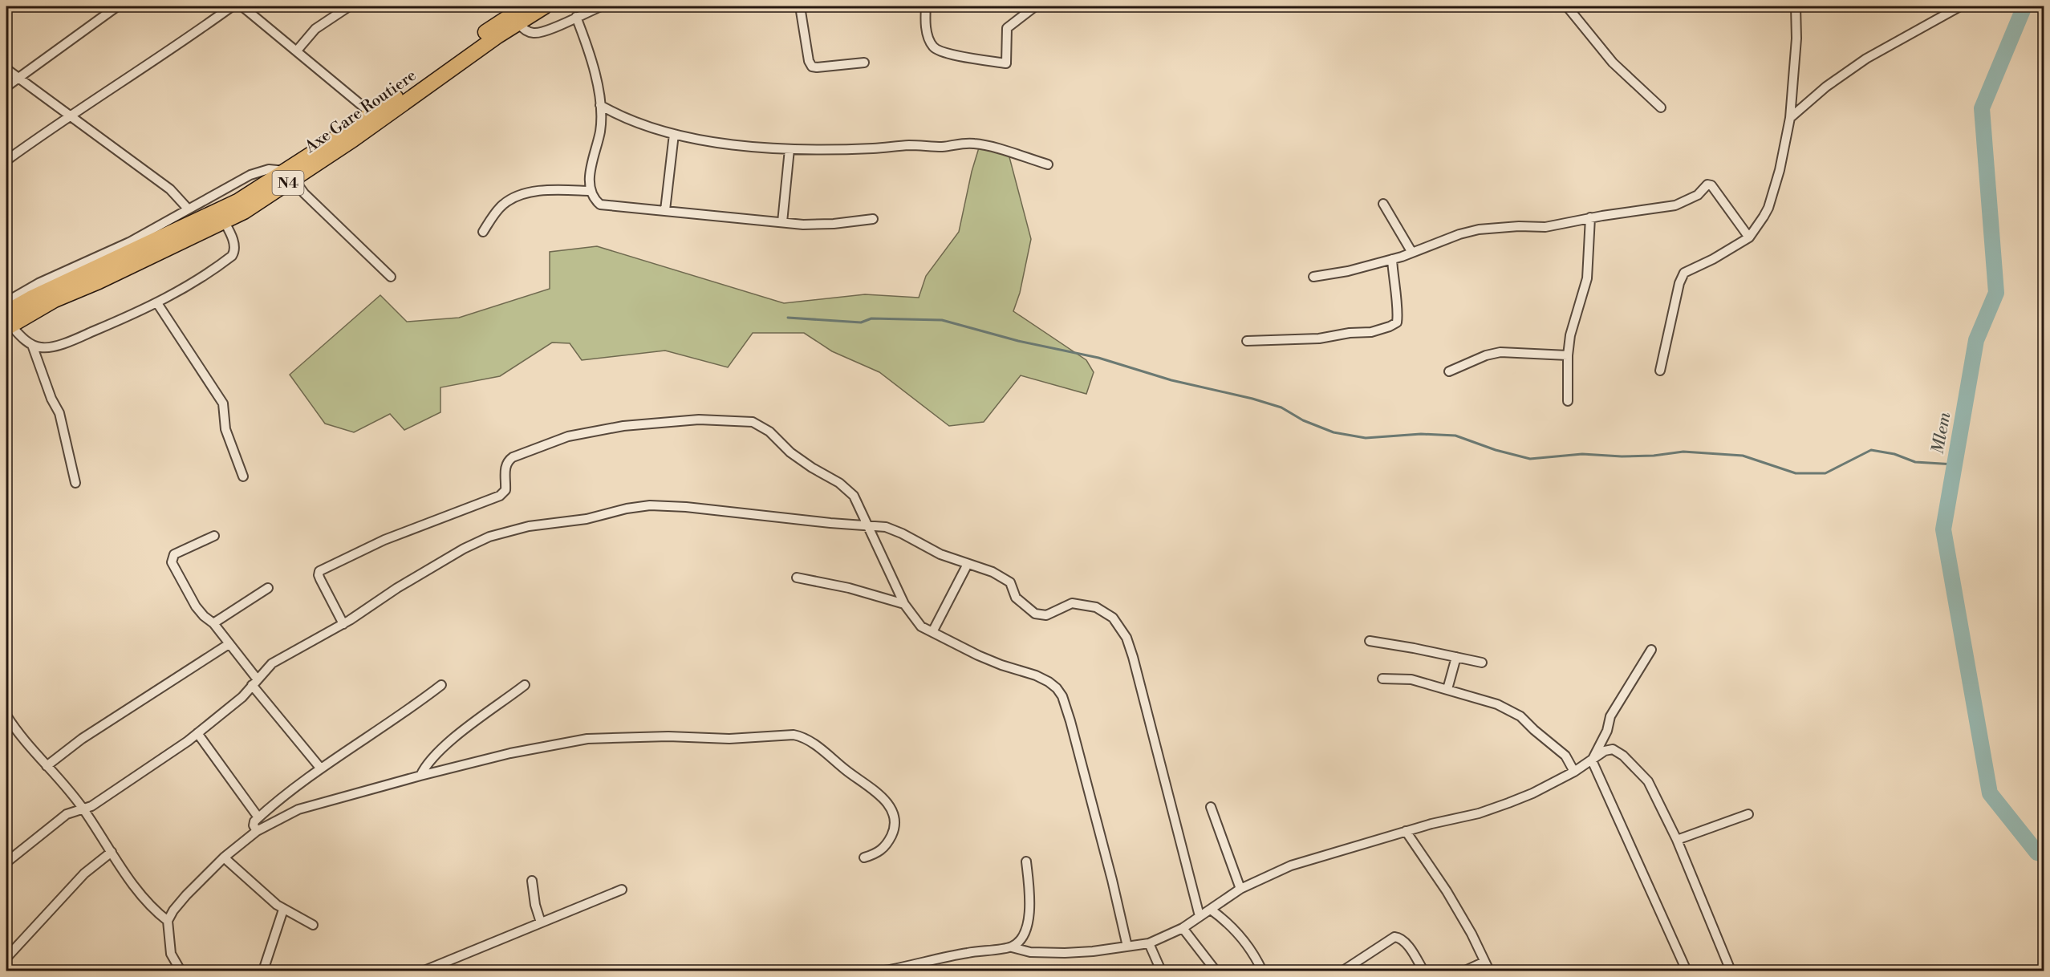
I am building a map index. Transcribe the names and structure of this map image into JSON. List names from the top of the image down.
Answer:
{
  "streets": {
    "highway": ["Axe Gare Routiere", "N4"]
  },
  "water": ["Mlem"]
}
